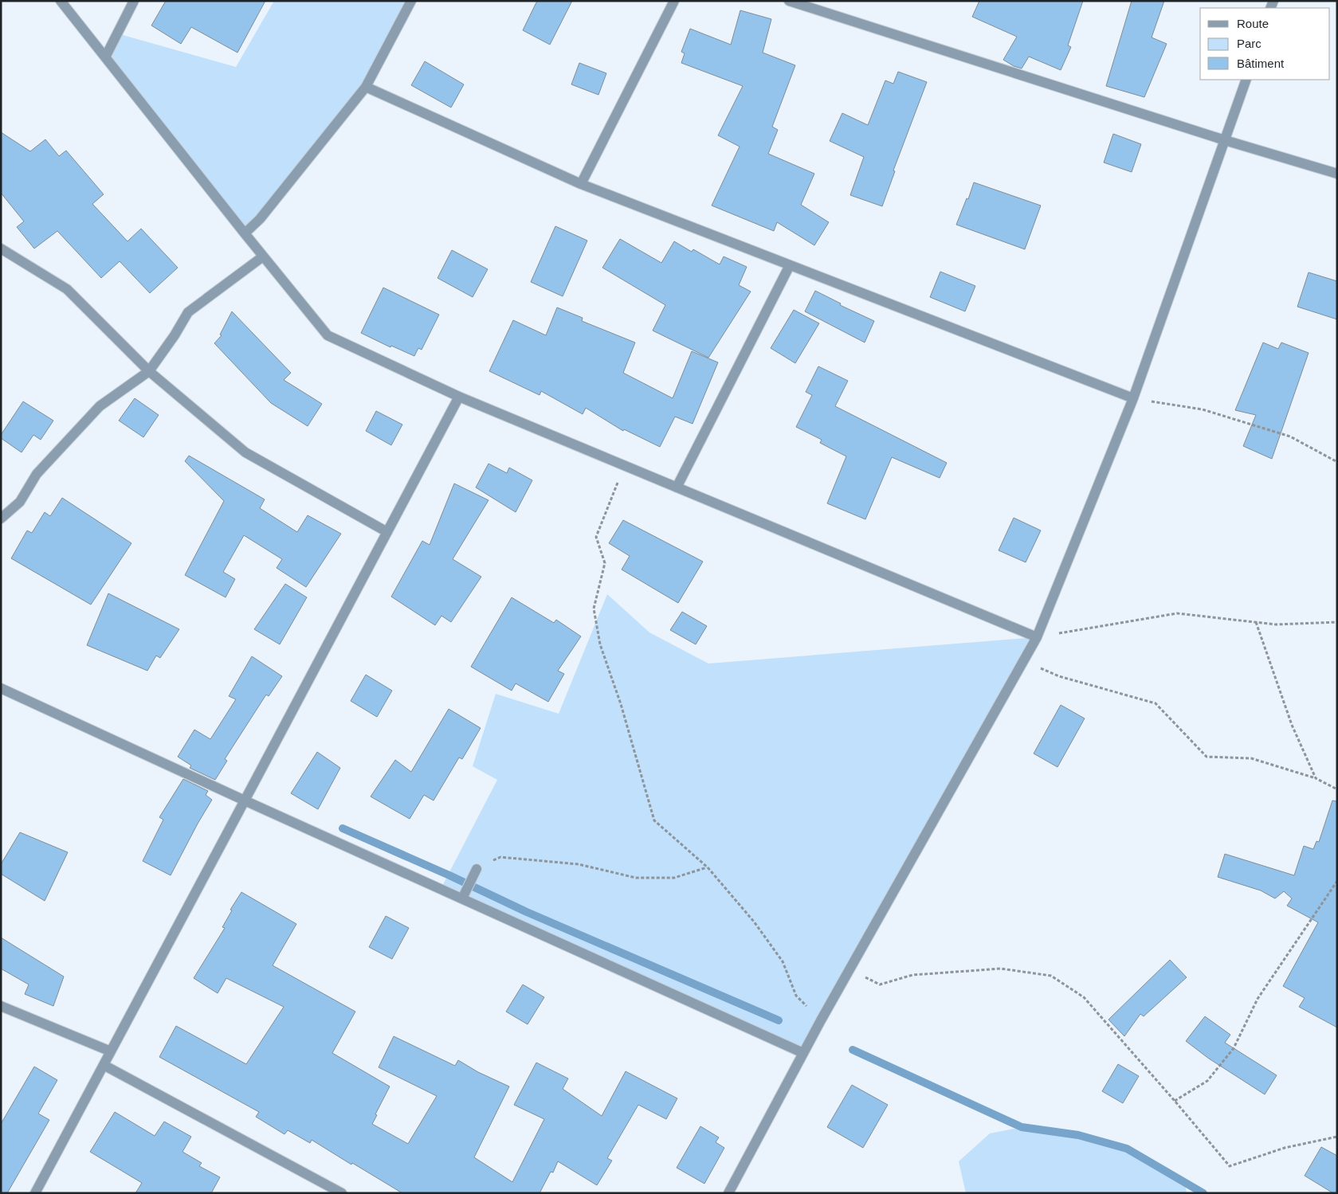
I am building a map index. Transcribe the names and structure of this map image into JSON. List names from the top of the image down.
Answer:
{
  "legend": ["Route", "Parc", "Bâtiment"]
}
